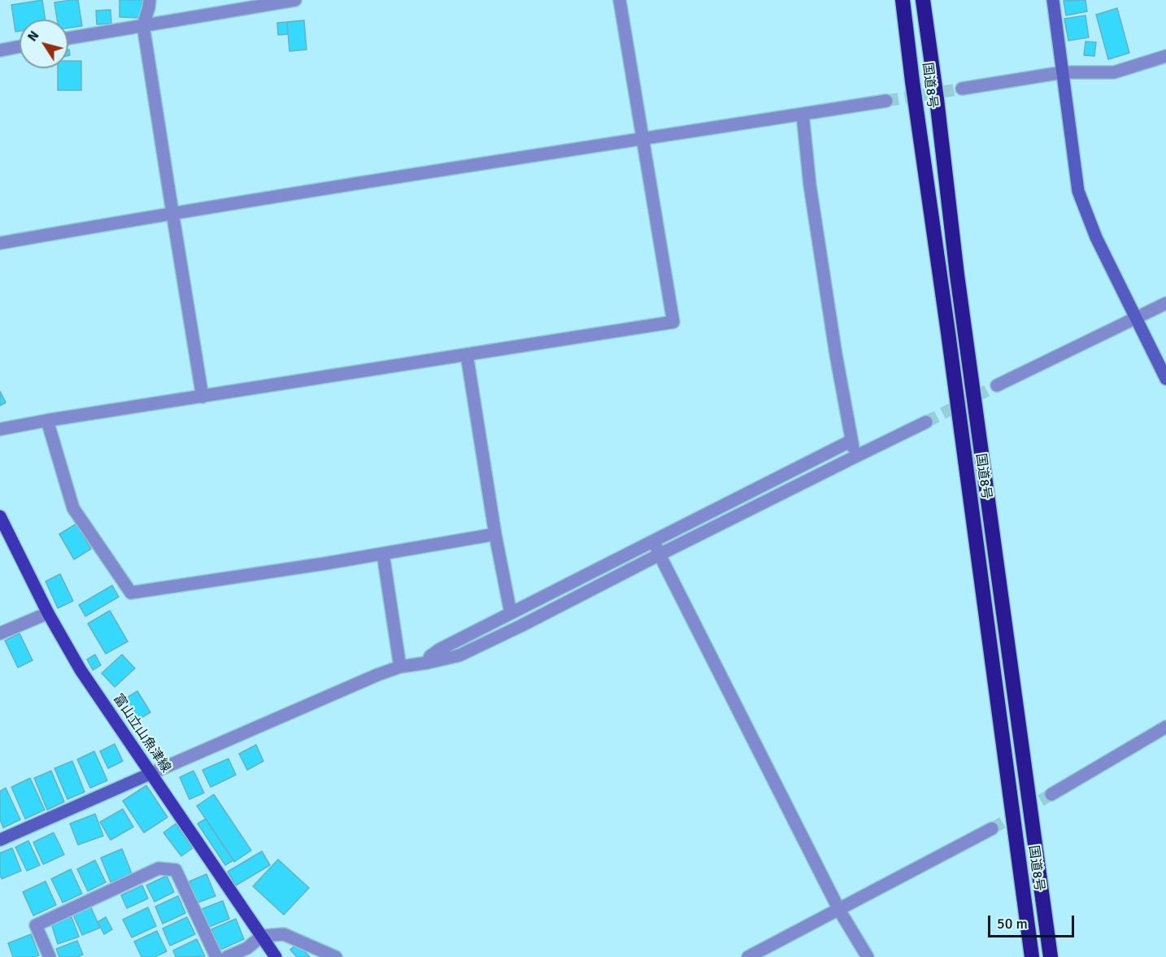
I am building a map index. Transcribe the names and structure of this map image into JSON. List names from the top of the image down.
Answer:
{
  "streets": {
    "highway": ["国道8号"],
    "main road": ["富山立山魚津線"]
  },
  "scale_bar": "50 m",
  "north": "top left"
}
